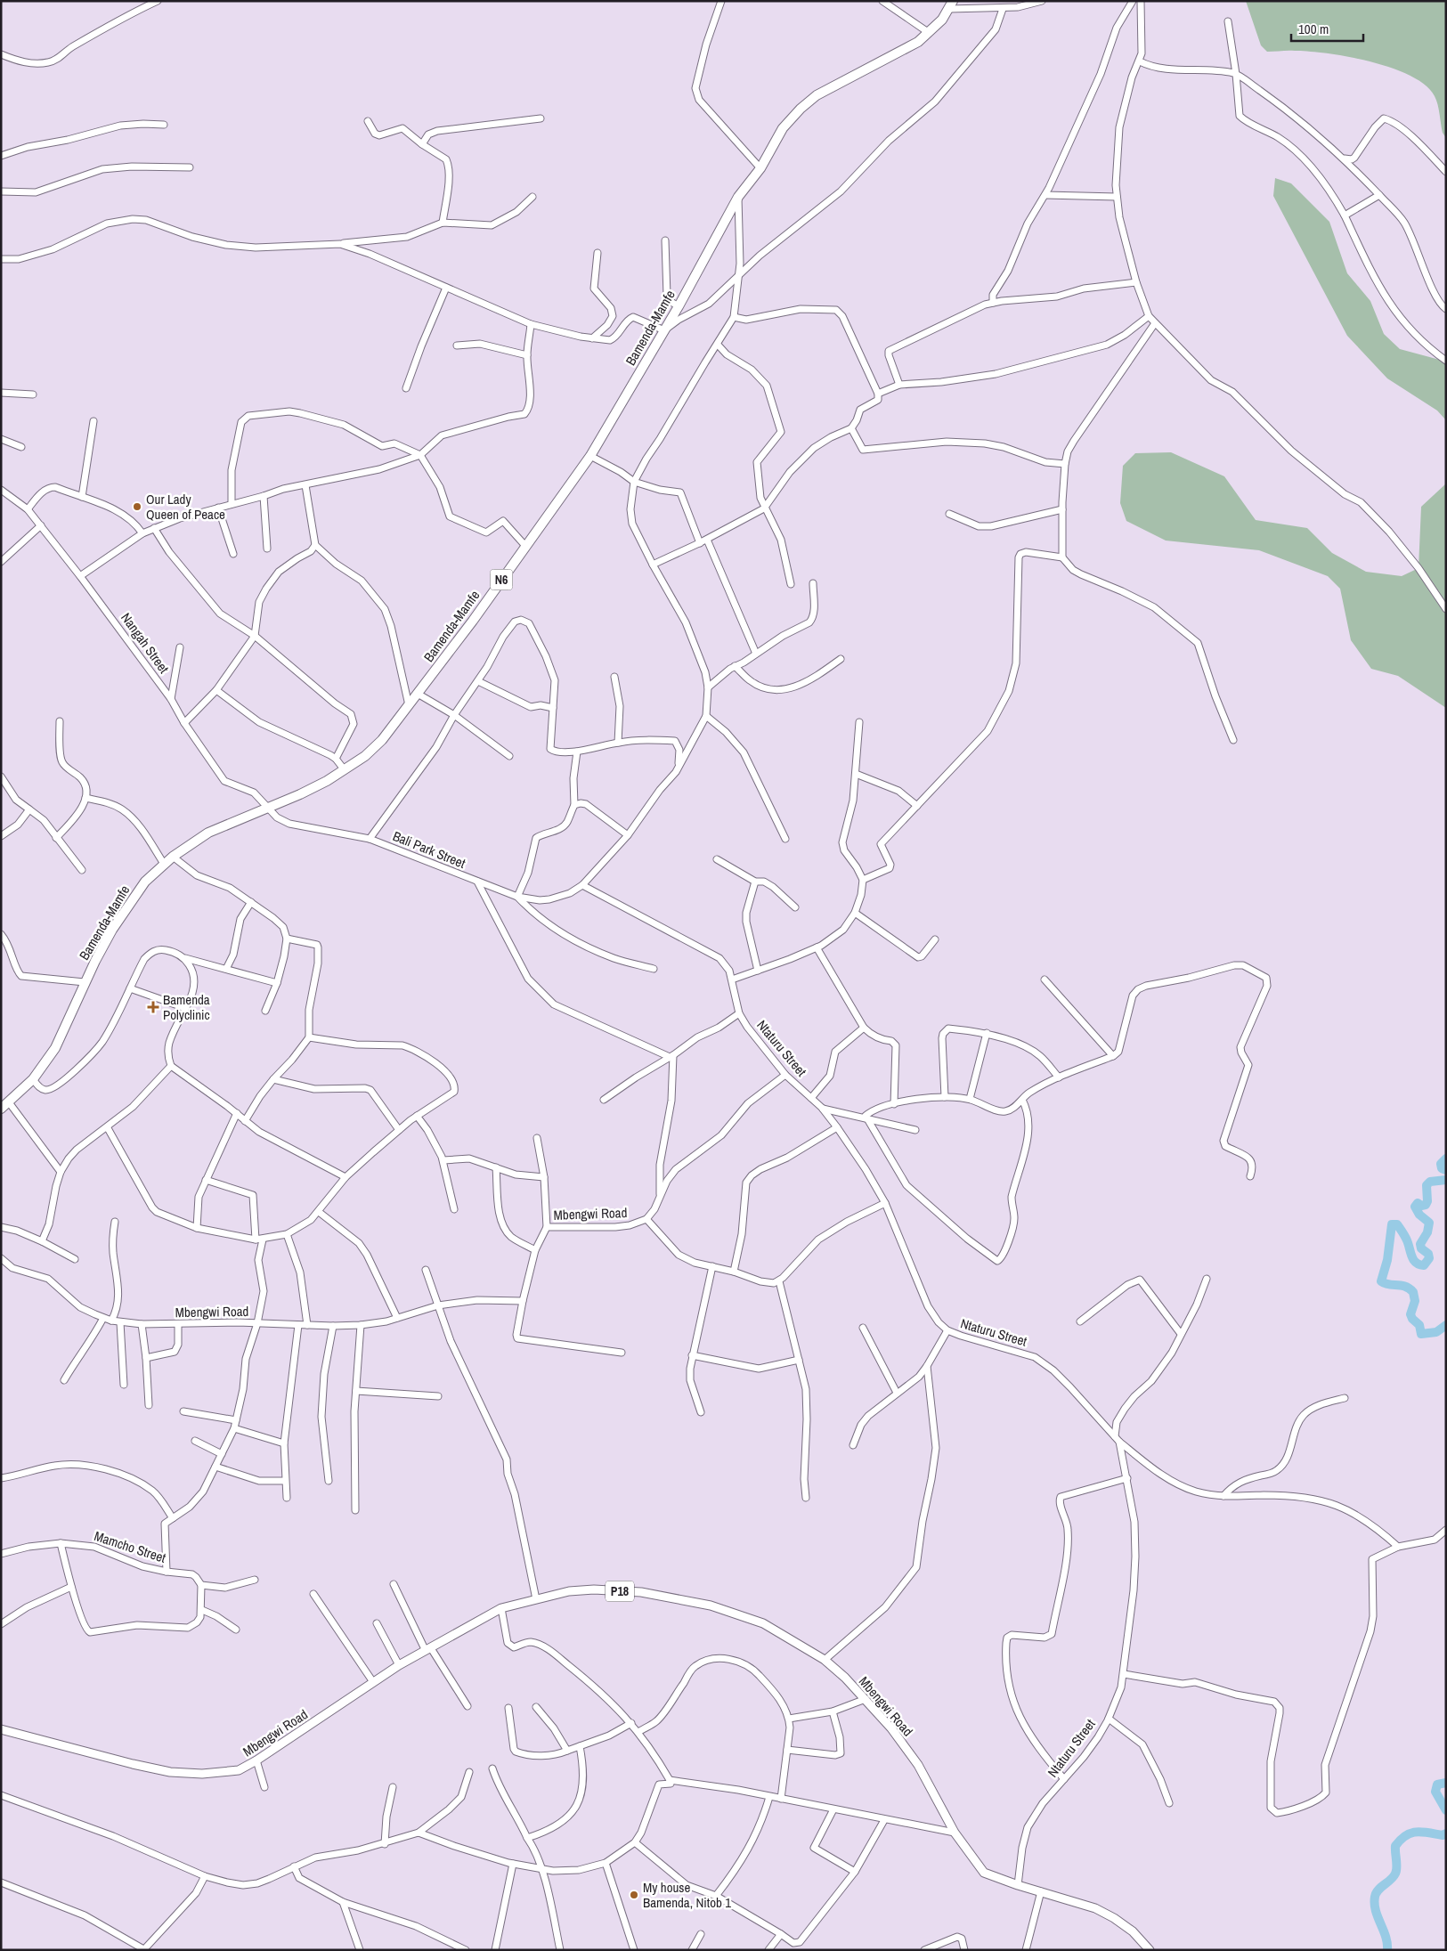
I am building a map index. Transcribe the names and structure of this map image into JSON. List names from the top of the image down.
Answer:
{
  "streets": {
    "highway": ["Bamenda-Mamfe", "N6"],
    "main road": ["Mbengwi Road", "P18"],
    "street": [
      "Nangah Street",
      "Bali Park Street",
      "Ntaturu Street",
      "Mamcho Street"
    ]
  },
  "crossings": [
    ["Bamenda-Mamfe", "Nangah Street"],
    ["Bamenda-Mamfe", "Bali Park Street"],
    ["Nangah Street", "Bali Park Street"],
    ["Bali Park Street", "Ntaturu Street"],
    ["Ntaturu Street", "Mbengwi Road"]
  ],
  "places": {
    "other": ["Our Lady Queen of Peace", "My house Bamenda, Nitob 1"],
    "health": ["Bamenda Polyclinic"]
  },
  "scale_bar": "100 m"
}
